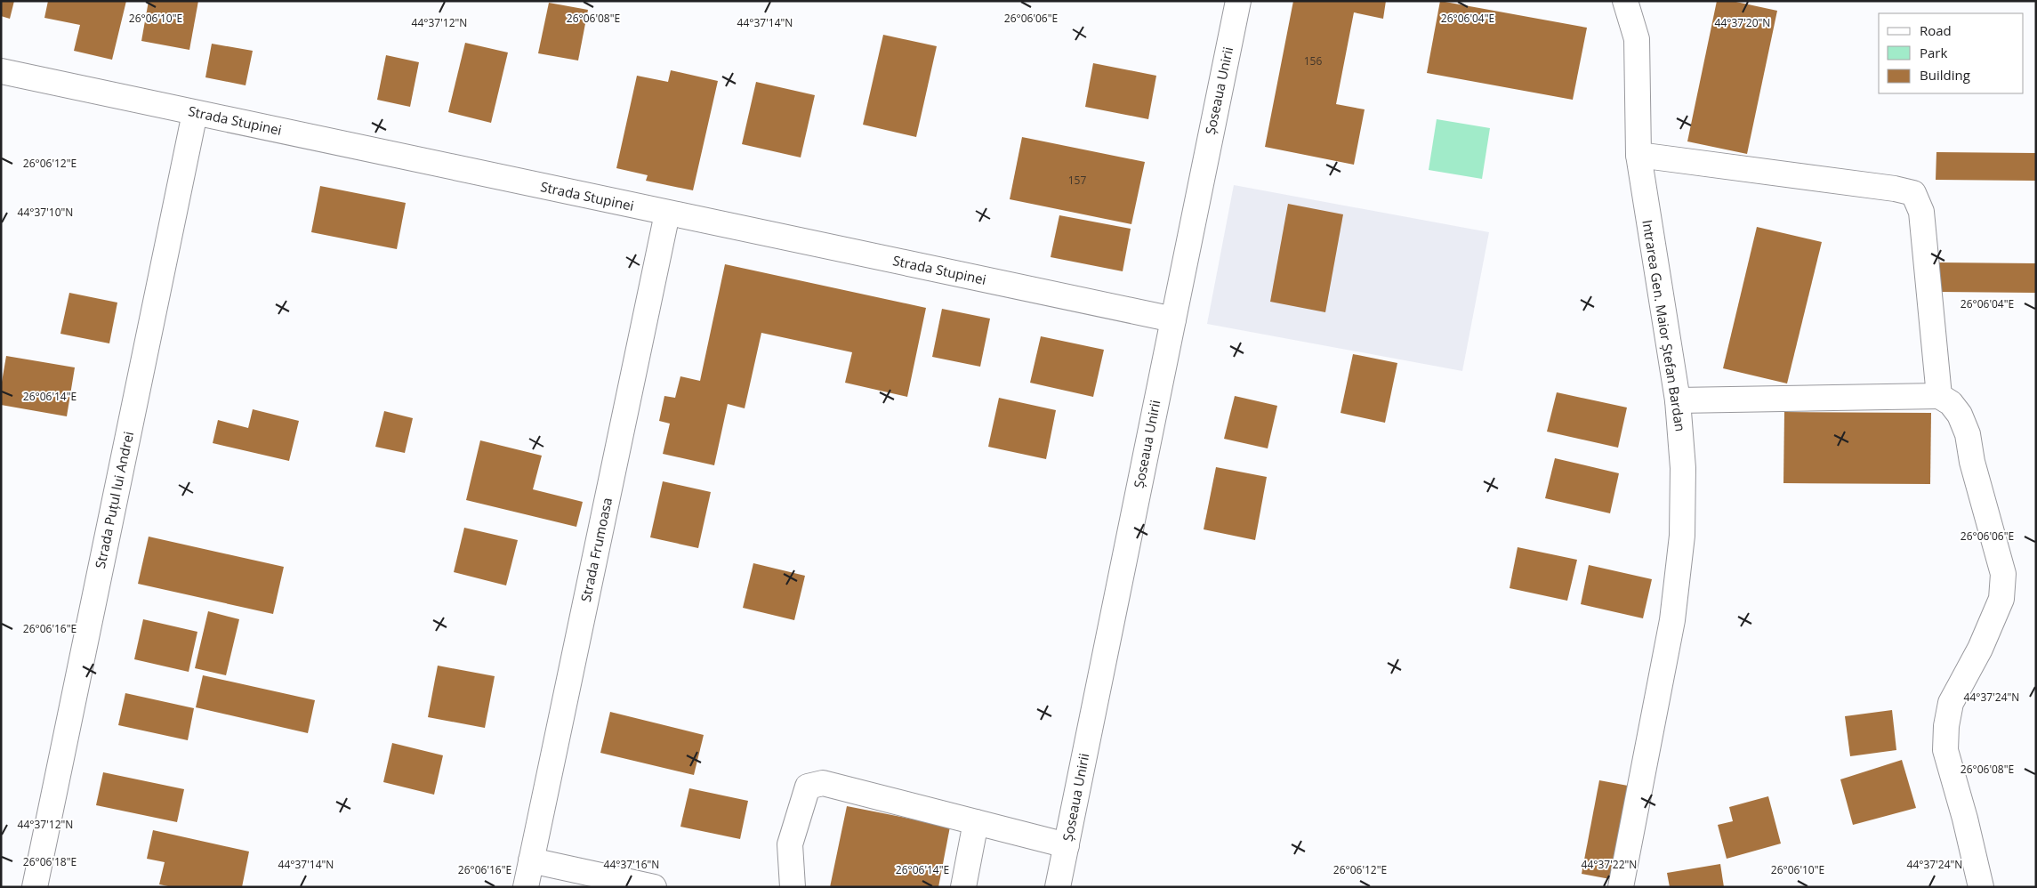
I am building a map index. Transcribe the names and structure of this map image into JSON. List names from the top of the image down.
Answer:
{
  "streets": {
    "street": [
      "Șoseaua Unirii",
      "Strada Stupinei",
      "Intrarea Gen. Maior Ștefan Bardan",
      "Strada Puțul lui Andrei",
      "Strada Frumoasa"
    ]
  },
  "crossings": [
    ["Șoseaua Unirii", "Strada Stupinei"],
    ["Strada Stupinei", "Strada Puțul lui Andrei"],
    ["Strada Stupinei", "Strada Frumoasa"]
  ],
  "house_numbers": ["156", "157"],
  "legend": ["Road", "Park", "Building"],
  "coordinates": [
    "26°06'10\"E",
    "26°06'04\"E",
    "26°06'08\"E",
    "26°06'06\"E",
    "44°37'12\"N",
    "44°37'14\"N",
    "44°37'20\"N",
    "26°06'12\"E",
    "44°37'10\"N",
    "26°06'14\"E",
    "26°06'16\"E",
    "44°37'24\"N",
    "26°06'18\"E",
    "44°37'16\"N",
    "44°37'22\"N"
  ]
}
